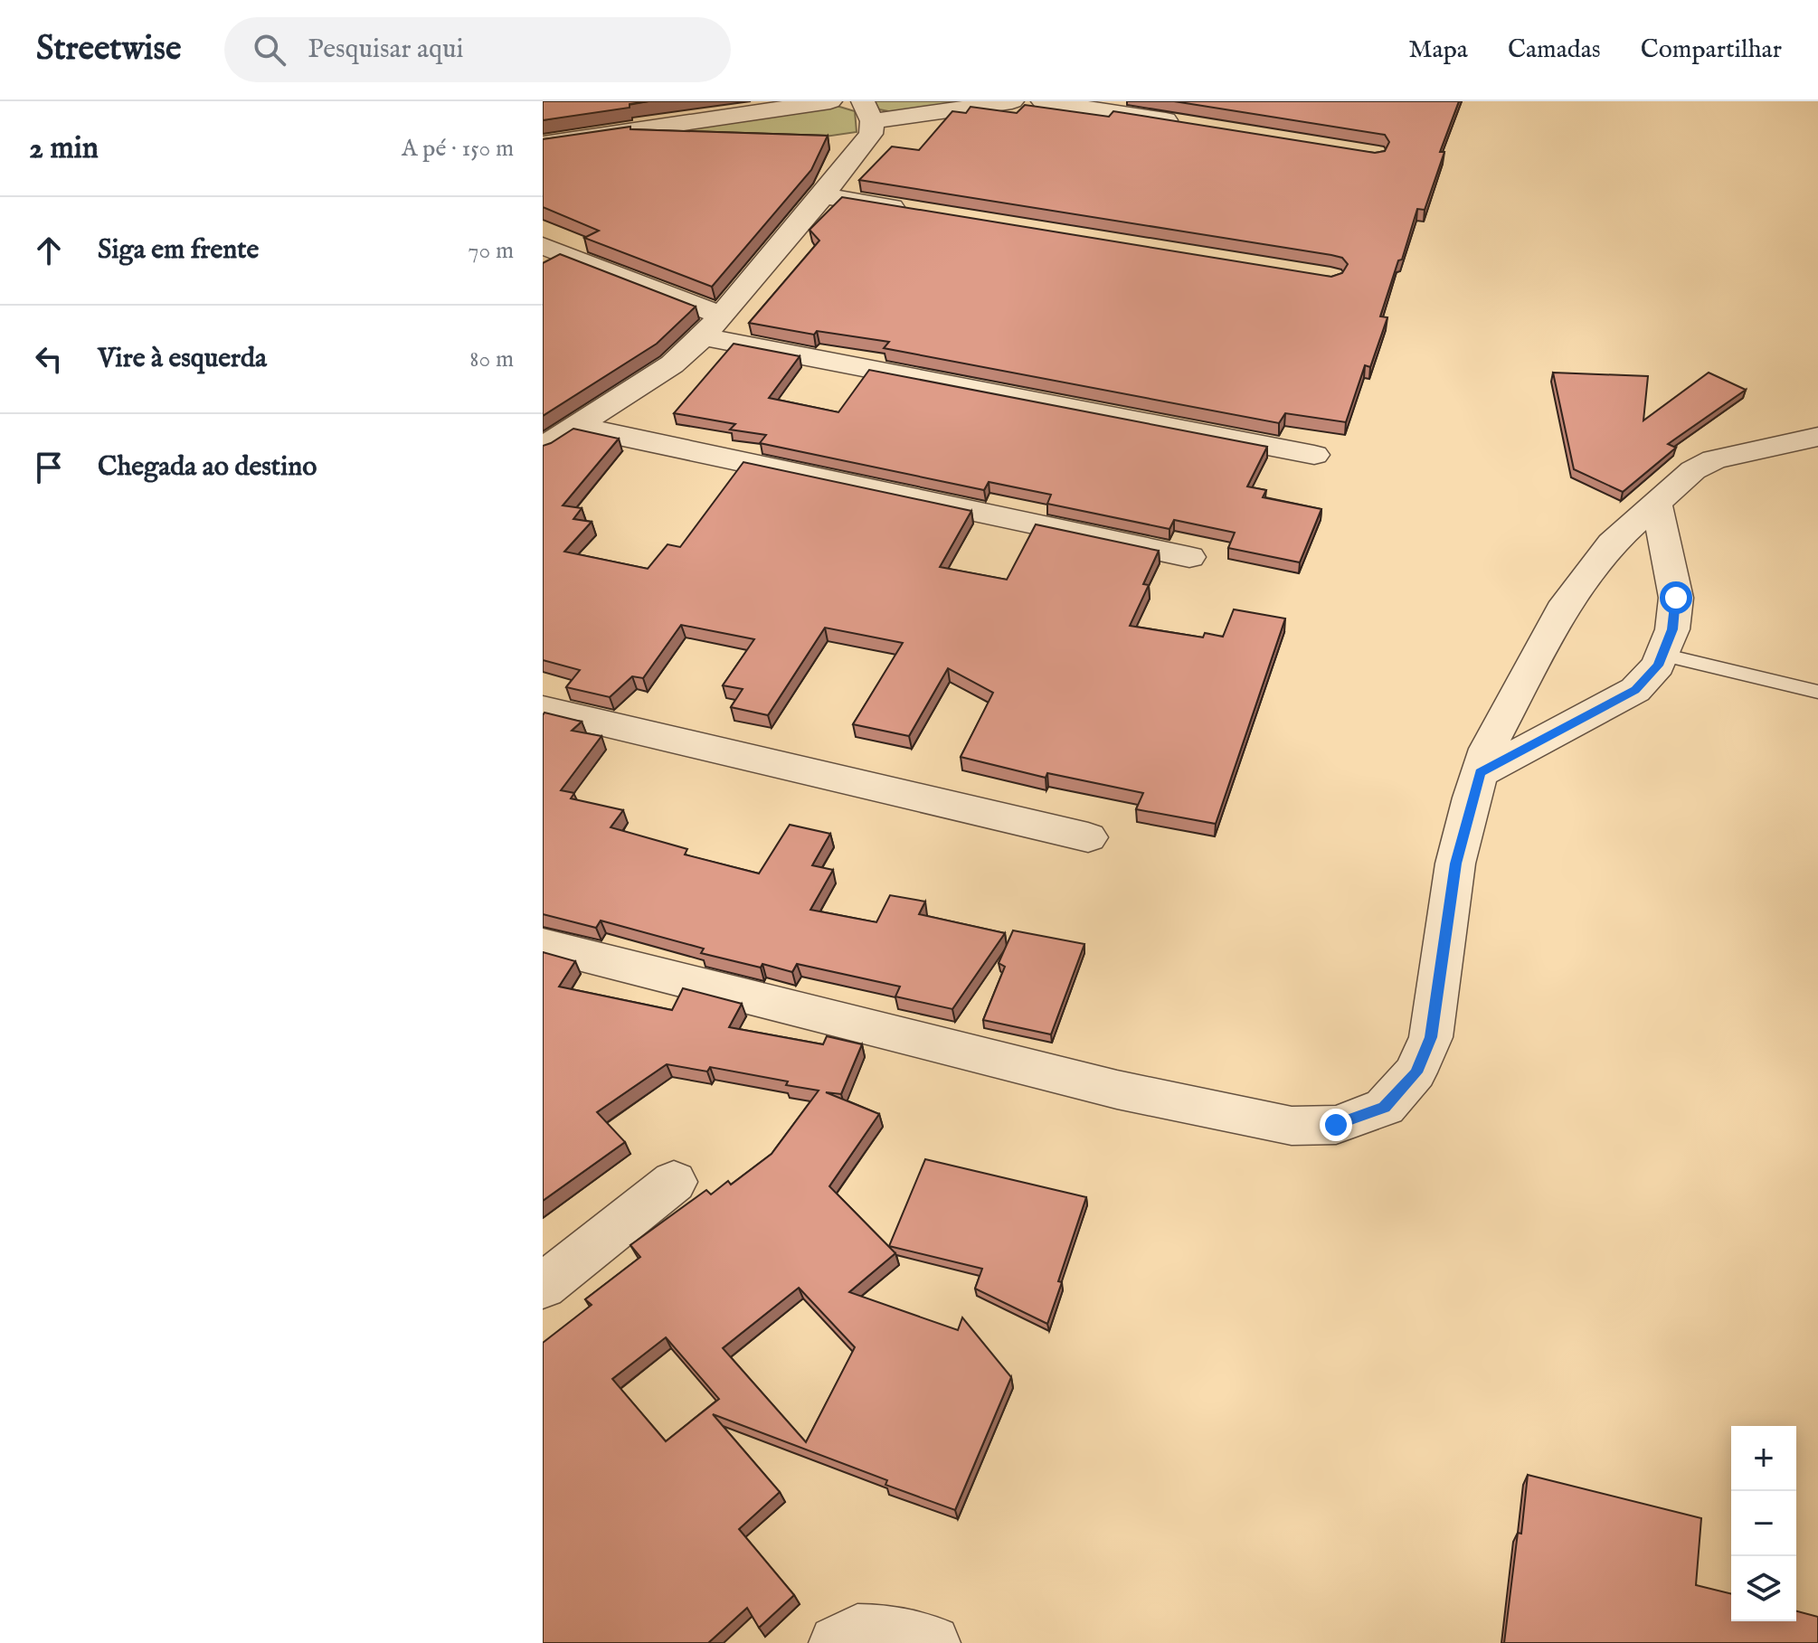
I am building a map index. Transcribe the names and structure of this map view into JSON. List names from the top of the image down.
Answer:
{
  "page": {
    "header": "Streetwise",
    "search": "Pesquisar aqui",
    "nav": ["Mapa", "Camadas", "Compartilhar"],
    "heading": ["2 min", "A pé · 150 m"],
    "list": [
      ["Siga em frente", "70 m"],
      ["Vire à esquerda", "80 m"],
      "Chegada ao destino"
    ],
    "map_buttons": ["+", "−"]
  }
}
